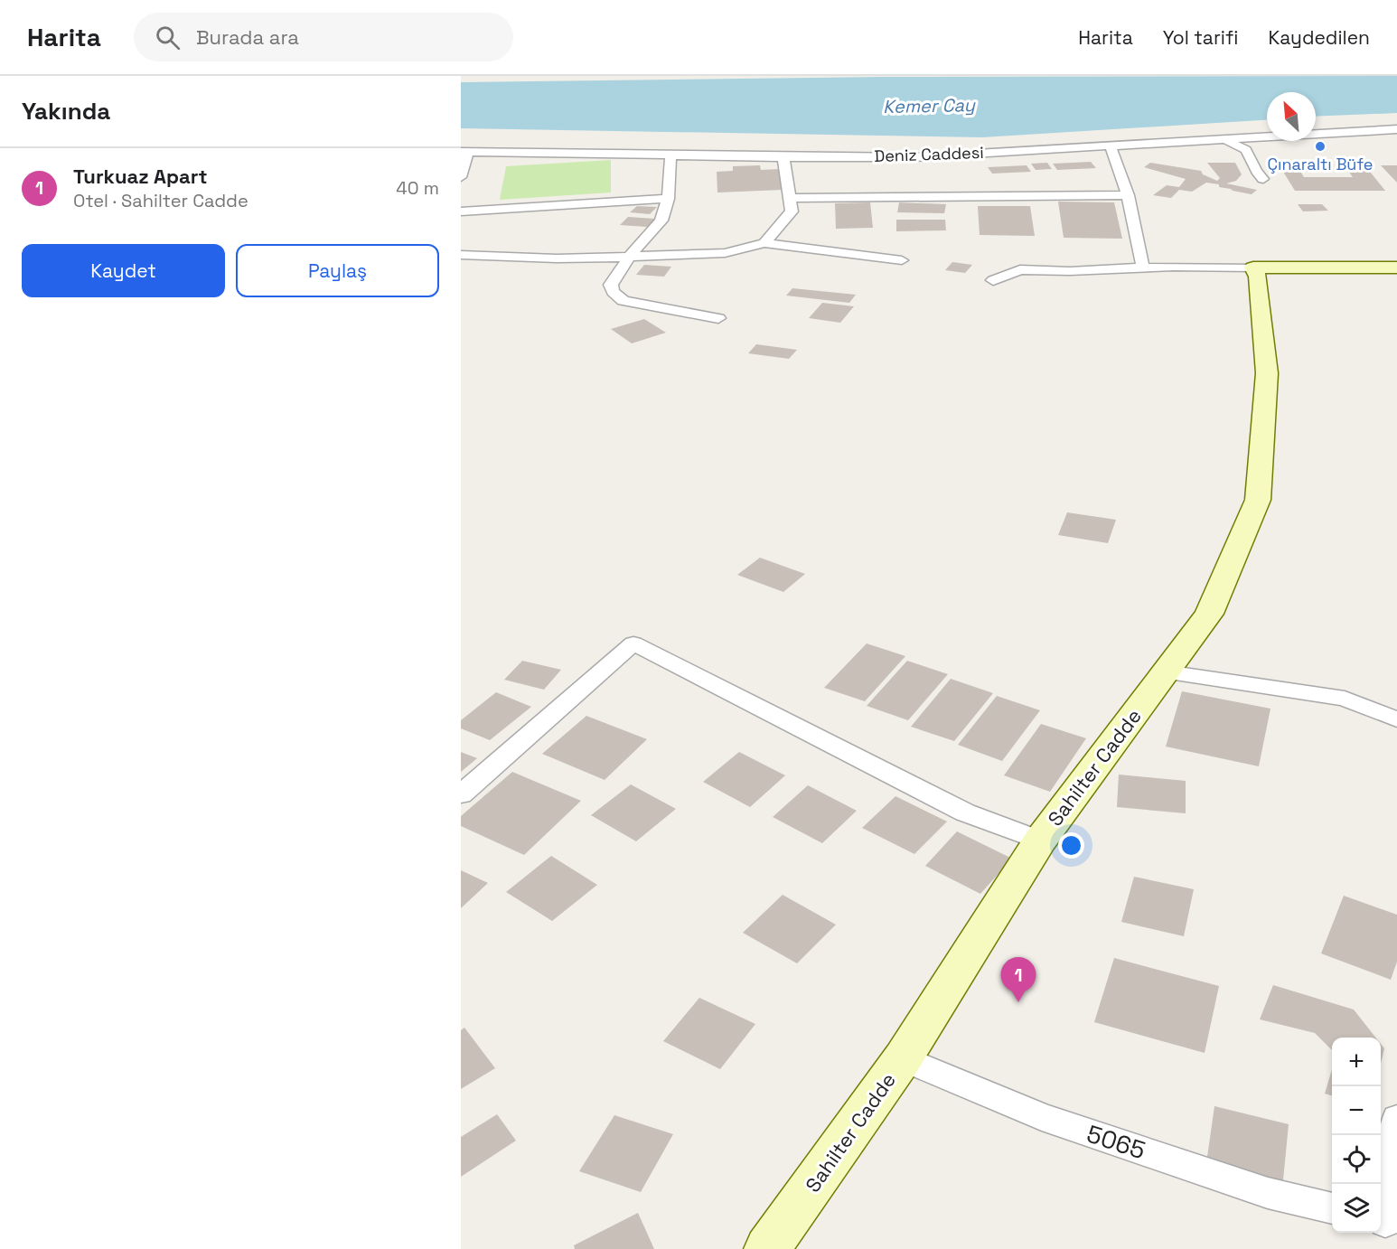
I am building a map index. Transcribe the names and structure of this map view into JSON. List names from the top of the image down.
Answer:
{
  "streets": {
    "street": ["Deniz Caddesi", "Sahilter Cadde", "5065"]
  },
  "crossings": [
    ["Sahilter Cadde", "5065"]
  ],
  "water": ["Kemer Cay"],
  "places": ["Çınaraltı Büfe"],
  "north": "top left",
  "page": {
    "header": "Harita",
    "search": "Burada ara",
    "nav": ["Harita", "Yol tarifi", "Kaydedilen"],
    "heading": "Yakında",
    "list": [
      {
        "mark": "1",
        "name": "Turkuaz Apart",
        "note": "Otel · Sahilter Cadde",
        "value": "40 m"
      }
    ],
    "buttons": ["Kaydet", "Paylaş"],
    "pins": "1",
    "map_buttons": ["+", "−"]
  }
}
